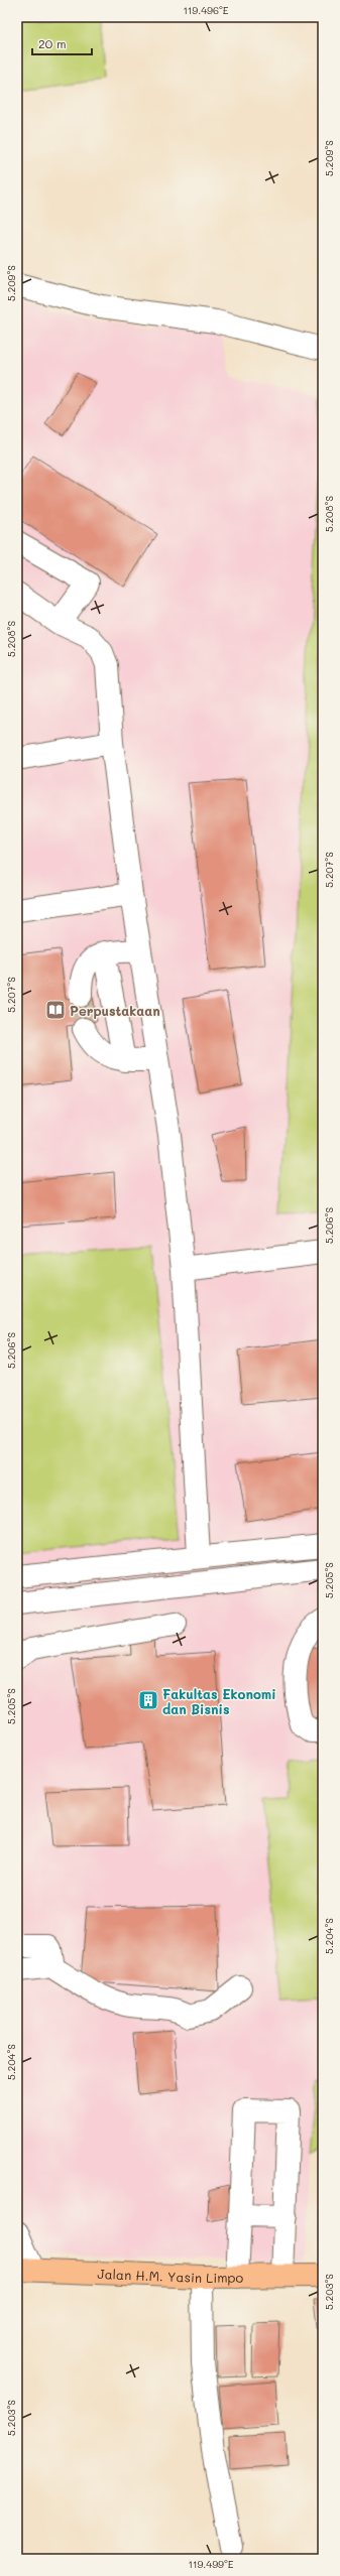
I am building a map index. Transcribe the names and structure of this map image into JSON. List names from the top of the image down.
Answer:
{
  "streets": {
    "main road": ["Jalan H.M. Yasin Limpo"]
  },
  "places": {
    "library": ["Perpustakaan"],
    "building": ["Fakultas Ekonomi dan Bisnis"]
  },
  "scale_bar": "20 m",
  "coordinates": [
    "119.496°E",
    "5.209°S",
    "5.208°S",
    "5.207°S",
    "5.206°S",
    "5.205°S",
    "5.204°S",
    "5.203°S",
    "119.499°E"
  ]
}
